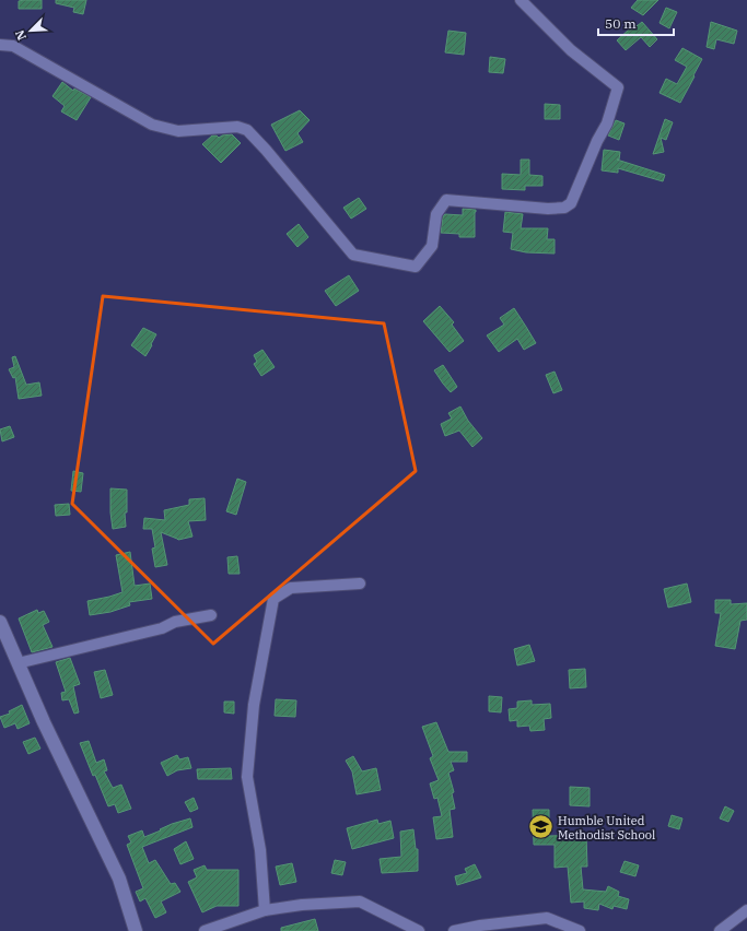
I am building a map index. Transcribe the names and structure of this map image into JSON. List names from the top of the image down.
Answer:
{
  "places": {
    "school or university": ["Humble United Methodist School"]
  },
  "scale_bar": "50 m",
  "north": "bottom left"
}
